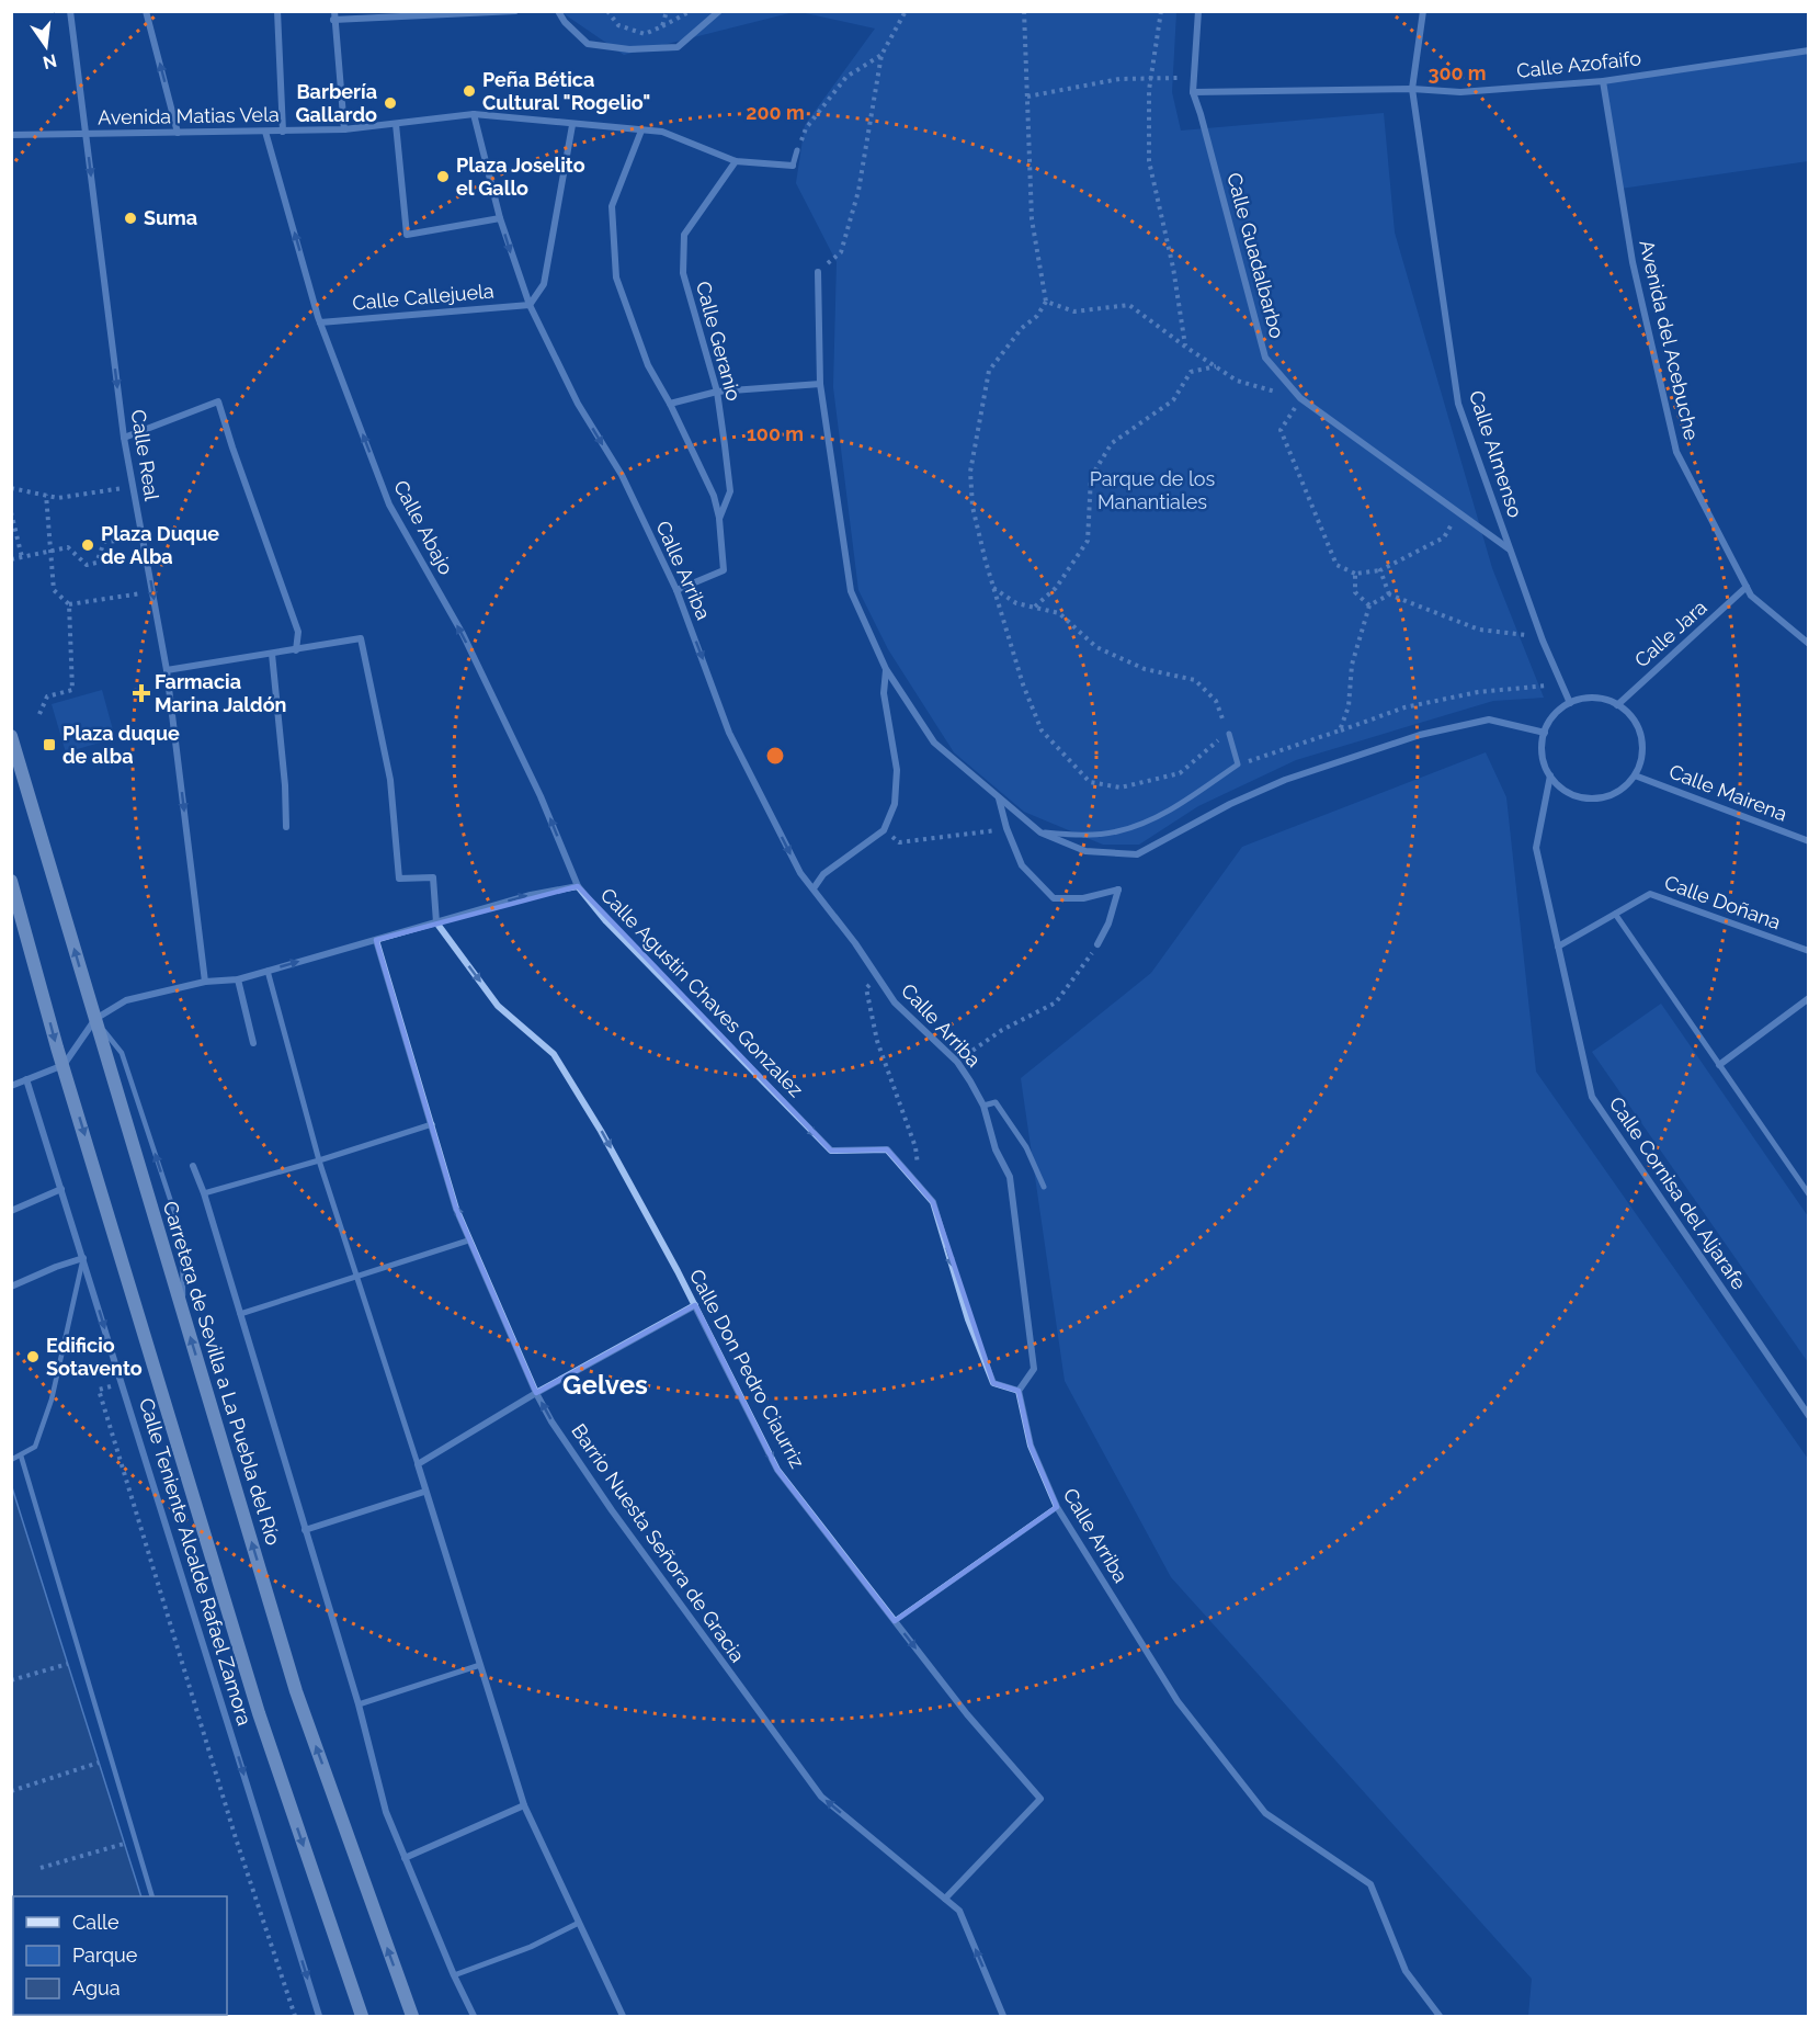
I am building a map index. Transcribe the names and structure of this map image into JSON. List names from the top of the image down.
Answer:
{
  "streets": {
    "main road": ["Carretera de Sevilla a La Puebla del Río"],
    "street": [
      "Calle Azofaifo",
      "Avenida Matias Vela",
      "Calle Guadalbarbo",
      "Calle Callejuela",
      "Avenida del Acebuche",
      "Calle Geranio",
      "Calle Almenso",
      "Calle Real",
      "Calle Abajo",
      "Calle Arriba",
      "Calle Jara",
      "Calle Mairena",
      "Calle Doñana",
      "Calle Agustin Chaves Gonzalez",
      "Calle Cornisa del Aljarafe",
      "Calle Don Pedro Ciaurriz",
      "Barrio Nuesta Señora de Gracia",
      "Calle Teniente Alcalde Rafael Zamora"
    ]
  },
  "crossings": [
    ["Calle Azofaifo", "Calle Guadalbarbo"],
    ["Calle Azofaifo", "Avenida del Acebuche"],
    ["Calle Azofaifo", "Calle Almenso"],
    ["Avenida Matias Vela", "Calle Geranio"],
    ["Avenida Matias Vela", "Calle Real"],
    ["Avenida Matias Vela", "Calle Abajo"],
    ["Avenida Matias Vela", "Calle Arriba"],
    ["Calle Guadalbarbo", "Calle Almenso"],
    ["Calle Callejuela", "Calle Abajo"],
    ["Calle Callejuela", "Calle Arriba"],
    ["Avenida del Acebuche", "Calle Jara"],
    ["Calle Geranio", "Calle Arriba"],
    ["Calle Almenso", "Calle Jara"],
    ["Calle Almenso", "Calle Mairena"],
    ["Calle Almenso", "Calle Cornisa del Aljarafe"],
    ["Calle Real", "Calle Agustin Chaves Gonzalez"],
    ["Calle Abajo", "Calle Agustin Chaves Gonzalez"],
    ["Calle Arriba", "Calle Agustin Chaves Gonzalez"],
    ["Calle Jara", "Calle Mairena"],
    ["Calle Jara", "Calle Cornisa del Aljarafe"],
    ["Calle Mairena", "Calle Cornisa del Aljarafe"],
    ["Calle Doñana", "Calle Cornisa del Aljarafe"],
    ["Calle Agustin Chaves Gonzalez", "Calle Don Pedro Ciaurriz"],
    ["Calle Agustin Chaves Gonzalez", "Carretera de Sevilla a La Puebla del Río"],
    ["Calle Agustin Chaves Gonzalez", "Barrio Nuesta Señora de Gracia"],
    ["Calle Don Pedro Ciaurriz", "Barrio Nuesta Señora de Gracia"]
  ],
  "one_way": [
    "Calle Real",
    "Calle Abajo",
    "Calle Agustin Chaves Gonzalez",
    "Calle Don Pedro Ciaurriz",
    "Barrio Nuesta Señora de Gracia",
    "Calle Teniente Alcalde Rafael Zamora"
  ],
  "districts": ["Gelves"],
  "parks": ["Parque de los Manantiales"],
  "places": {
    "other": [
      "Peña Bética Cultural \"Rogelio\"",
      "Barbería Gallardo",
      "Plaza Joselito el Gallo",
      "Suma",
      "Plaza Duque de Alba",
      "Edificio Sotavento"
    ],
    "health": ["Farmacia Marina Jaldón"],
    "transit": ["Plaza duque de alba"]
  },
  "legend": ["Calle", "Parque", "Agua"],
  "north": "bottom",
  "rings": ["300 m", "200 m", "100 m"]
}
